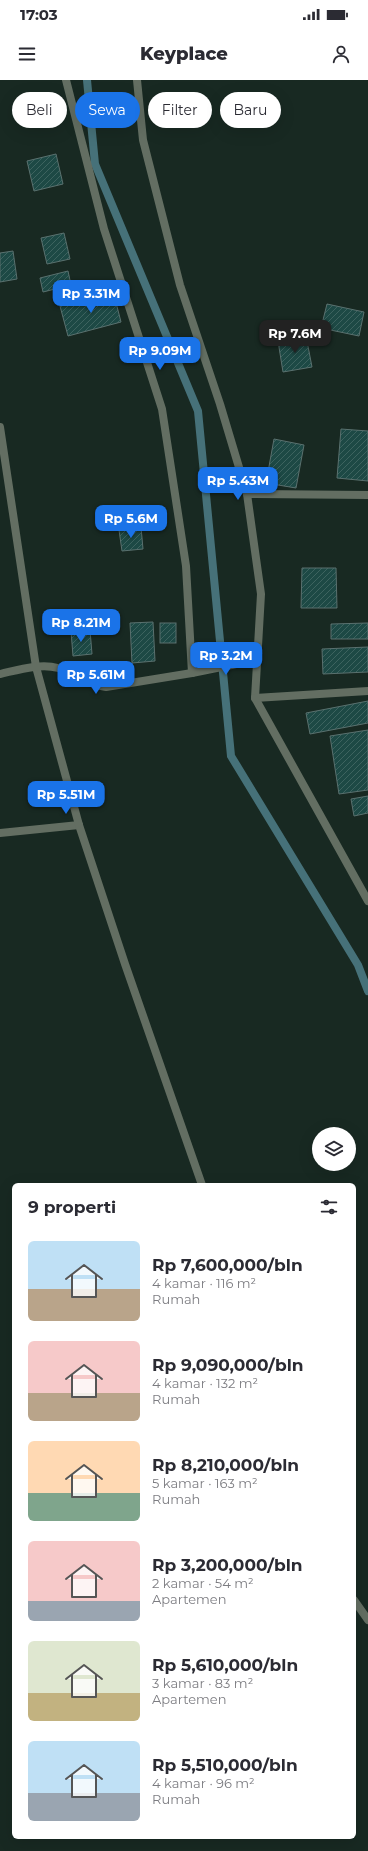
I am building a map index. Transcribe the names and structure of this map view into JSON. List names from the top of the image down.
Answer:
{
  "page": {
    "status": "17:03",
    "header": "Keyplace",
    "chip": [
      "Beli",
      "Sewa",
      "Filter",
      "Baru"
    ],
    "price": [
      "Rp 3.31M",
      "Rp 7.6M",
      "Rp 9.09M",
      "Rp 5.43M",
      "Rp 5.6M",
      "Rp 8.21M",
      "Rp 3.2M",
      "Rp 5.61M",
      "Rp 5.51M"
    ],
    "heading": "9 properti",
    "list": [
      {
        "name": "Rp 7,600,000/bln",
        "note": "4 kamar · 116 m² · Rumah"
      },
      {
        "name": "Rp 9,090,000/bln",
        "note": "4 kamar · 132 m² · Rumah"
      },
      {
        "name": "Rp 8,210,000/bln",
        "note": "5 kamar · 163 m² · Rumah"
      },
      {
        "name": "Rp 3,200,000/bln",
        "note": "2 kamar · 54 m² · Apartemen"
      },
      {
        "name": "Rp 5,610,000/bln",
        "note": "3 kamar · 83 m² · Apartemen"
      },
      {
        "name": "Rp 5,510,000/bln",
        "note": "4 kamar · 96 m² · Rumah"
      }
    ]
  }
}
